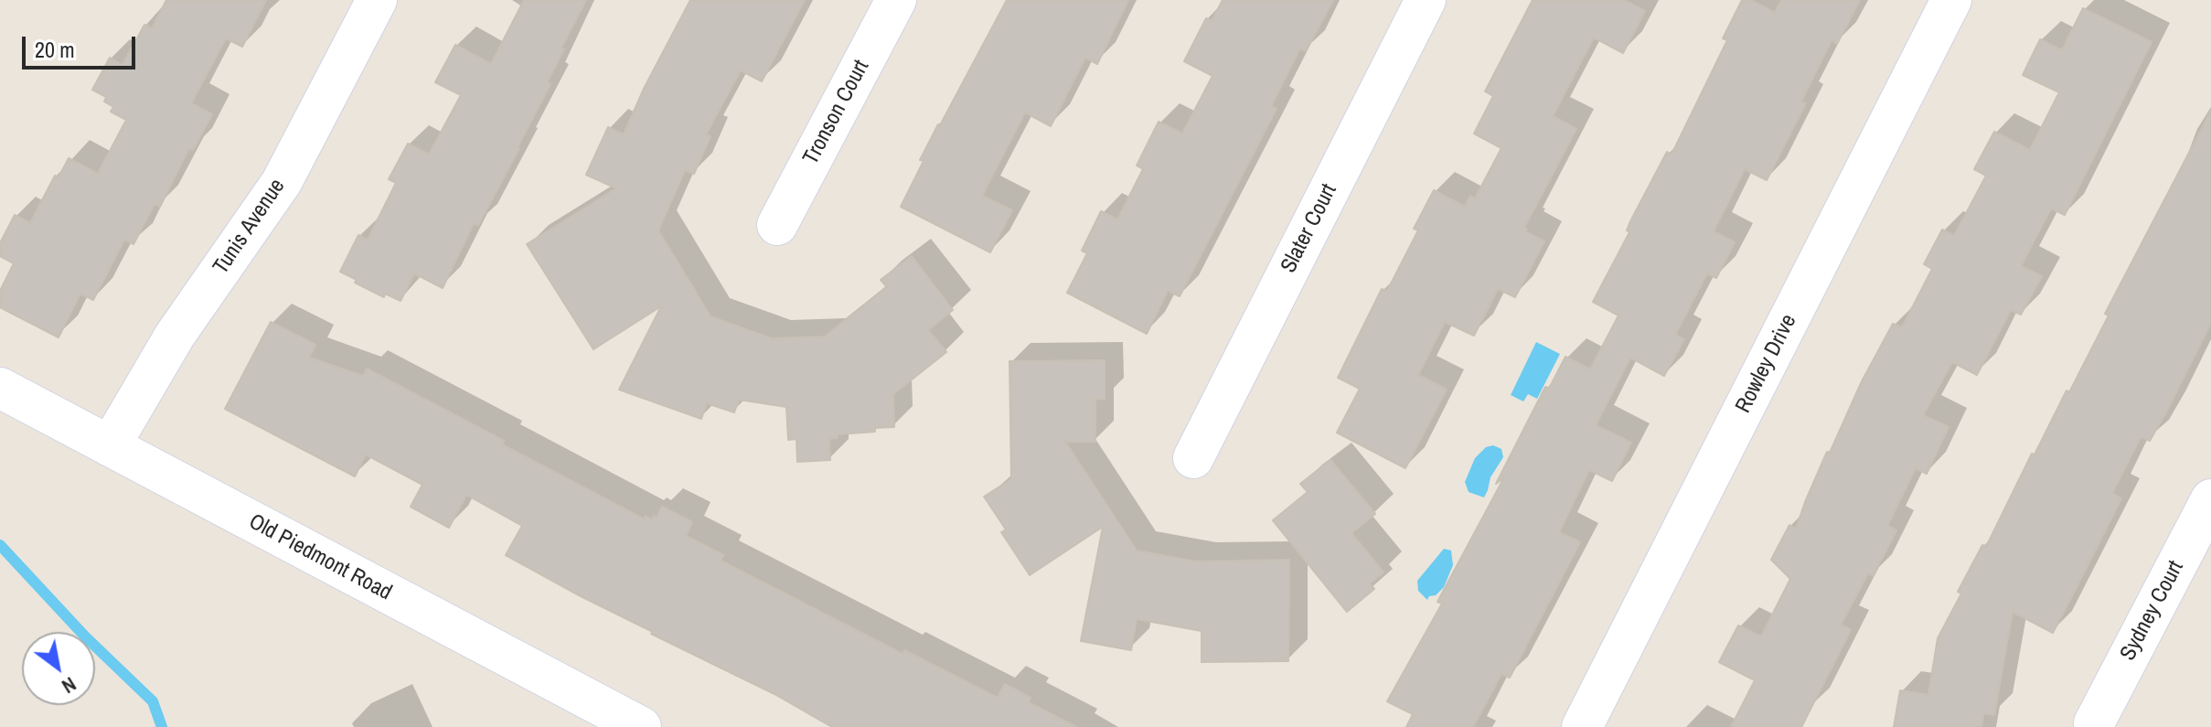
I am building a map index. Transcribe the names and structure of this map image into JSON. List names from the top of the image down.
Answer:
{
  "streets": {
    "street": [
      "Tronson Court",
      "Tunis Avenue",
      "Slater Court",
      "Rowley Drive",
      "Old Piedmont Road",
      "Sydney Court"
    ]
  },
  "crossings": [
    ["Tunis Avenue", "Old Piedmont Road"]
  ],
  "scale_bar": "20 m",
  "north": "bottom right"
}
